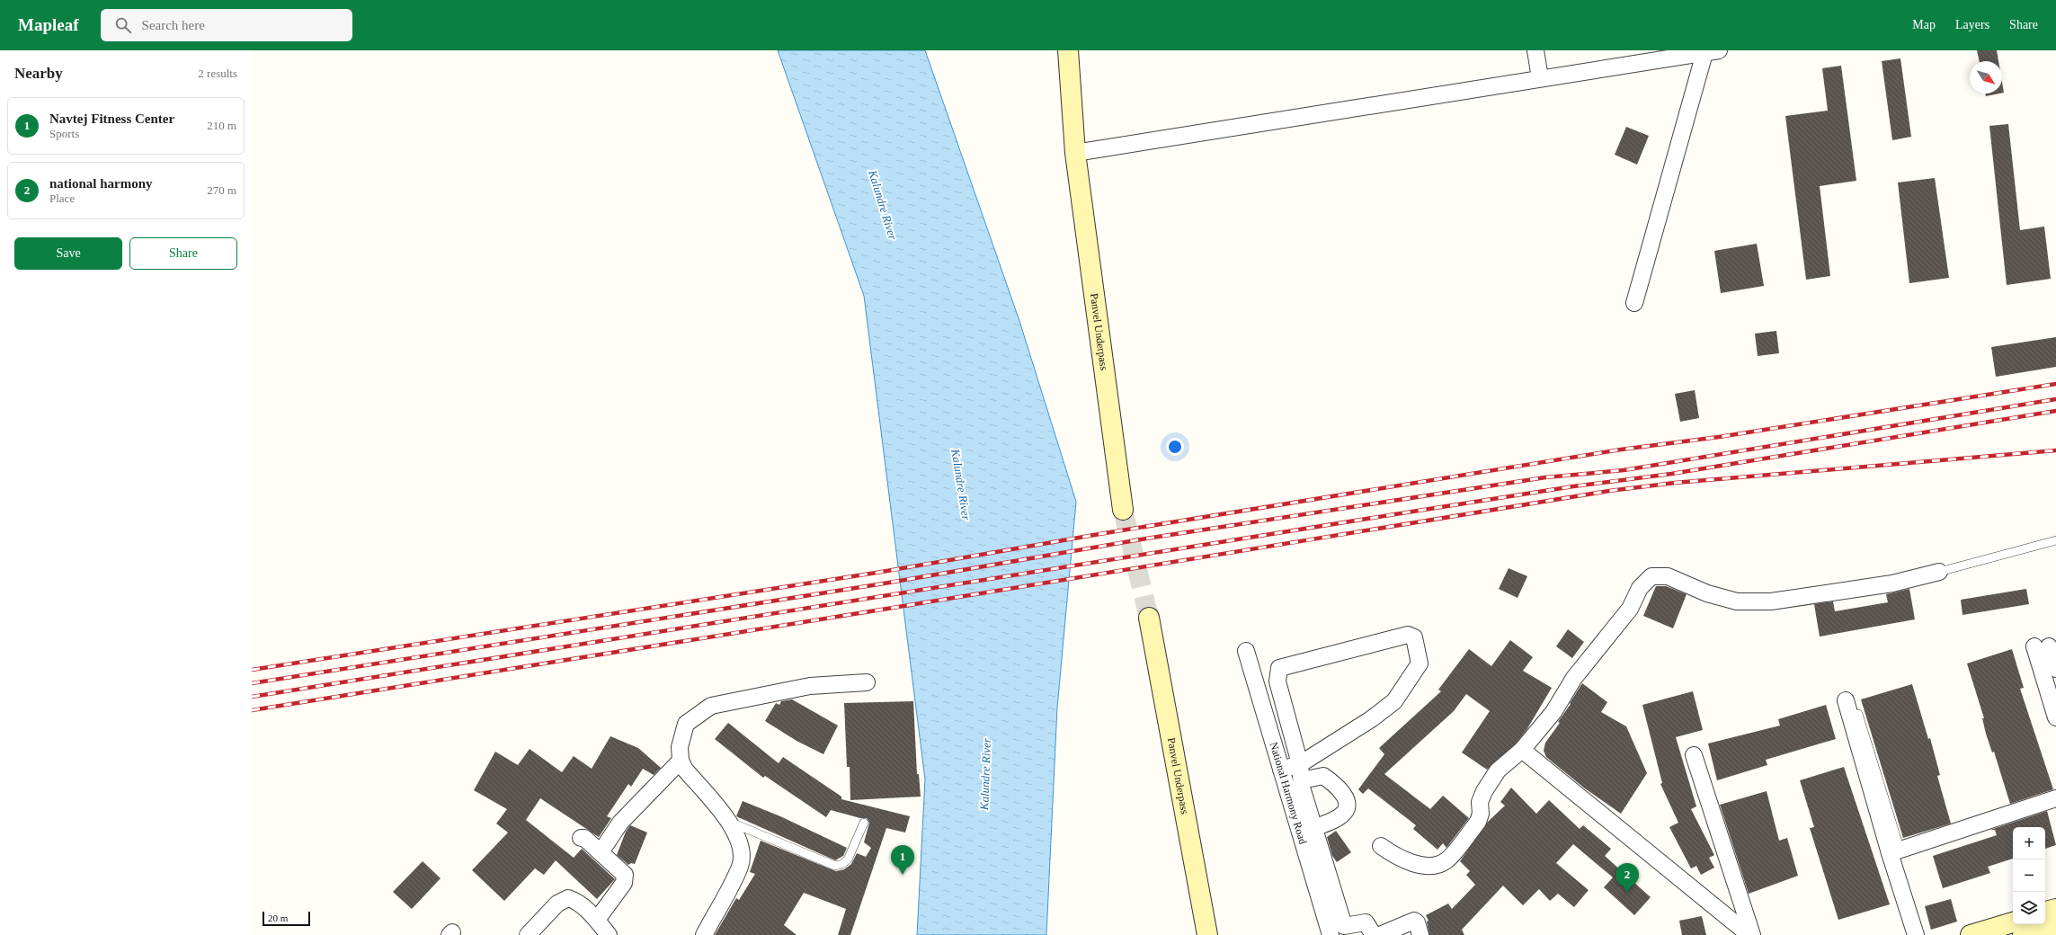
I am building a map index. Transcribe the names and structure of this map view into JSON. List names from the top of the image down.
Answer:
{
  "streets": {
    "main road": ["Panvel Underpass"],
    "street": ["National Harmony Road"]
  },
  "water": ["Kalundre River"],
  "scale_bar": "20 m",
  "north": "bottom right",
  "page": {
    "header": "Mapleaf",
    "search": "Search here",
    "nav": ["Map", "Layers", "Share"],
    "heading": ["Nearby", "2 results"],
    "list": [
      {
        "mark": "1",
        "name": "Navtej Fitness Center",
        "note": "Sports",
        "value": "210 m"
      },
      {
        "mark": "2",
        "name": "national harmony",
        "note": "Place",
        "value": "270 m"
      }
    ],
    "buttons": ["Save", "Share"],
    "map_buttons": ["+", "−"],
    "pins": ["1", "2"],
    "scale": "20 m"
  }
}
